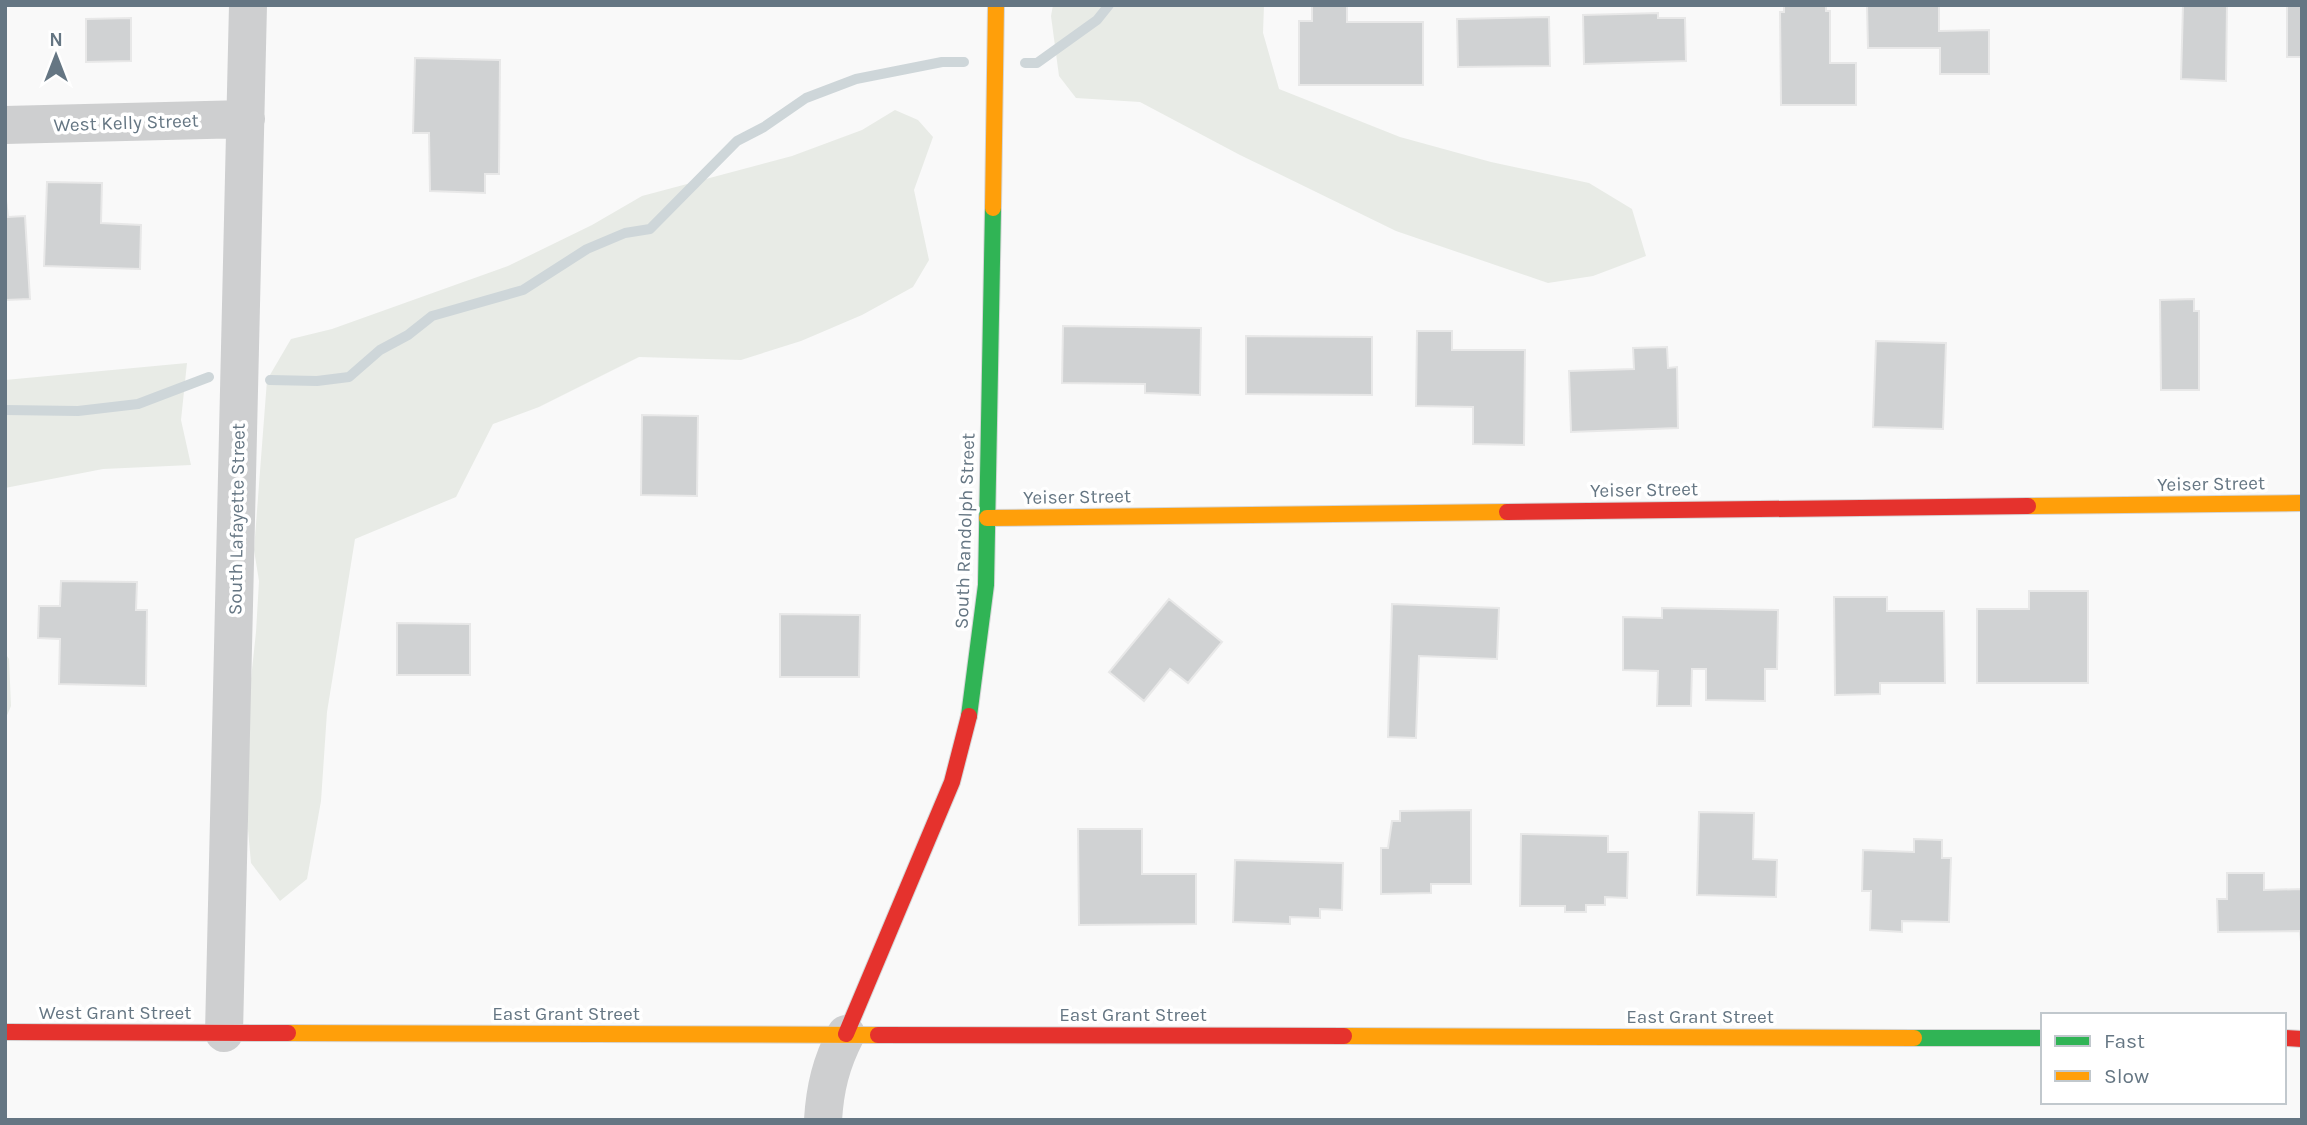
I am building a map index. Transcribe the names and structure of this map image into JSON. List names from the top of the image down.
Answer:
{
  "streets": {
    "street": [
      "West Kelly Street",
      "Yeiser Street",
      "South Lafayette Street",
      "South Randolph Street",
      "West Grant Street",
      "East Grant Street"
    ]
  },
  "crossings": [
    ["West Kelly Street", "South Lafayette Street"],
    ["Yeiser Street", "South Randolph Street"],
    ["South Lafayette Street", "West Grant Street"],
    ["South Lafayette Street", "East Grant Street"],
    ["South Randolph Street", "East Grant Street"],
    ["West Grant Street", "East Grant Street"]
  ],
  "legend": ["Fast", "Slow"],
  "north": "top"
}
